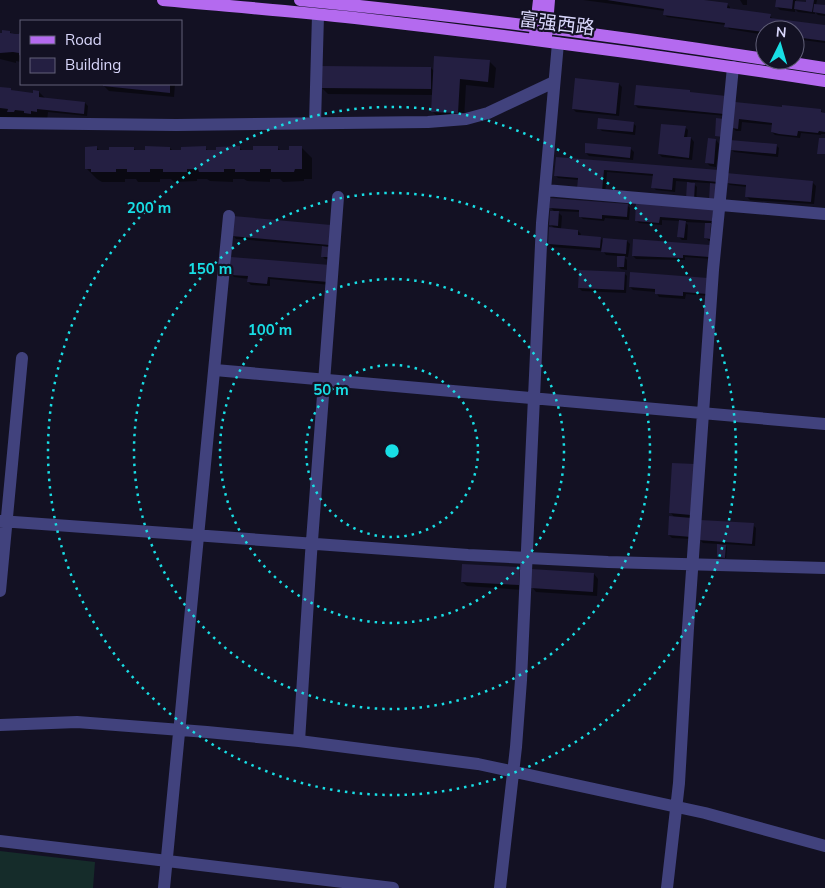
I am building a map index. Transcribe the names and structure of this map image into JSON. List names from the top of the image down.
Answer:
{
  "streets": {
    "main road": ["富强西路"]
  },
  "legend": ["Road", "Building"],
  "north": "top",
  "rings": [
    "200 m",
    "150 m",
    "100 m",
    "50 m"
  ]
}
